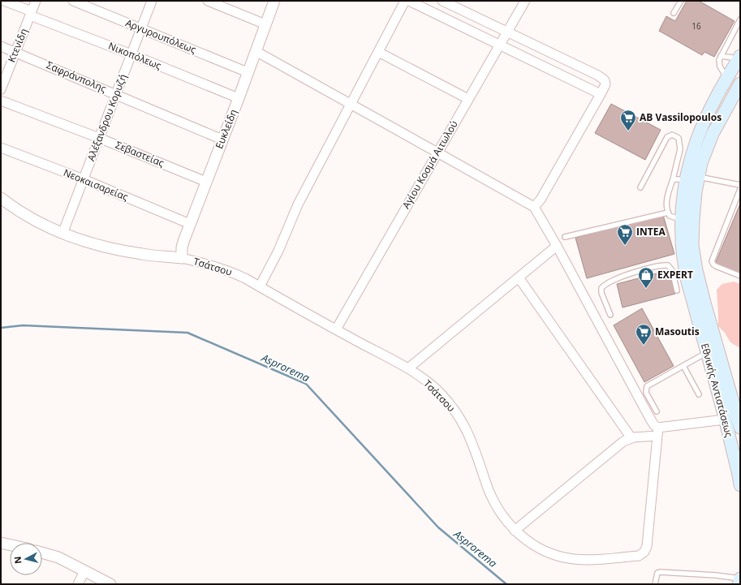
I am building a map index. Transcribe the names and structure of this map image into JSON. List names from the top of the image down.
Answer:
{
  "streets": {
    "main road": ["Εθνικής Αντιστάσεως"],
    "street": [
      "Αργυρουπόλεως",
      "Κτενίδη",
      "Νικοπόλεως",
      "Σαφράνπολης",
      "Αλέξανδρου Κορυζή",
      "Ευκλείδη",
      "Σεβαστείας",
      "Αγίου Κοσμά Αιτωλού",
      "Νεοκαισαρείας",
      "Τσάτσου"
    ]
  },
  "crossings": [
    ["Αργυρουπόλεως", "Αλέξανδρου Κορυζή"],
    ["Αργυρουπόλεως", "Ευκλείδη"],
    ["Κτενίδη", "Νικοπόλεως"],
    ["Κτενίδη", "Σαφράνπολης"],
    ["Νικοπόλεως", "Αλέξανδρου Κορυζή"],
    ["Νικοπόλεως", "Ευκλείδη"],
    ["Σαφράνπολης", "Αλέξανδρου Κορυζή"],
    ["Σαφράνπολης", "Ευκλείδη"],
    ["Αλέξανδρου Κορυζή", "Σεβαστείας"],
    ["Αλέξανδρου Κορυζή", "Νεοκαισαρείας"],
    ["Αλέξανδρου Κορυζή", "Τσάτσου"],
    ["Ευκλείδη", "Σεβαστείας"],
    ["Ευκλείδη", "Νεοκαισαρείας"],
    ["Ευκλείδη", "Τσάτσου"],
    ["Αγίου Κοσμά Αιτωλού", "Τσάτσου"]
  ],
  "water": ["Asprorema"],
  "places": {
    "supermarket": ["AB Vassilopoulos", "INTEA", "Masoutis"],
    "shop": ["EXPERT"]
  },
  "house_numbers": ["16"],
  "north": "left"
}
